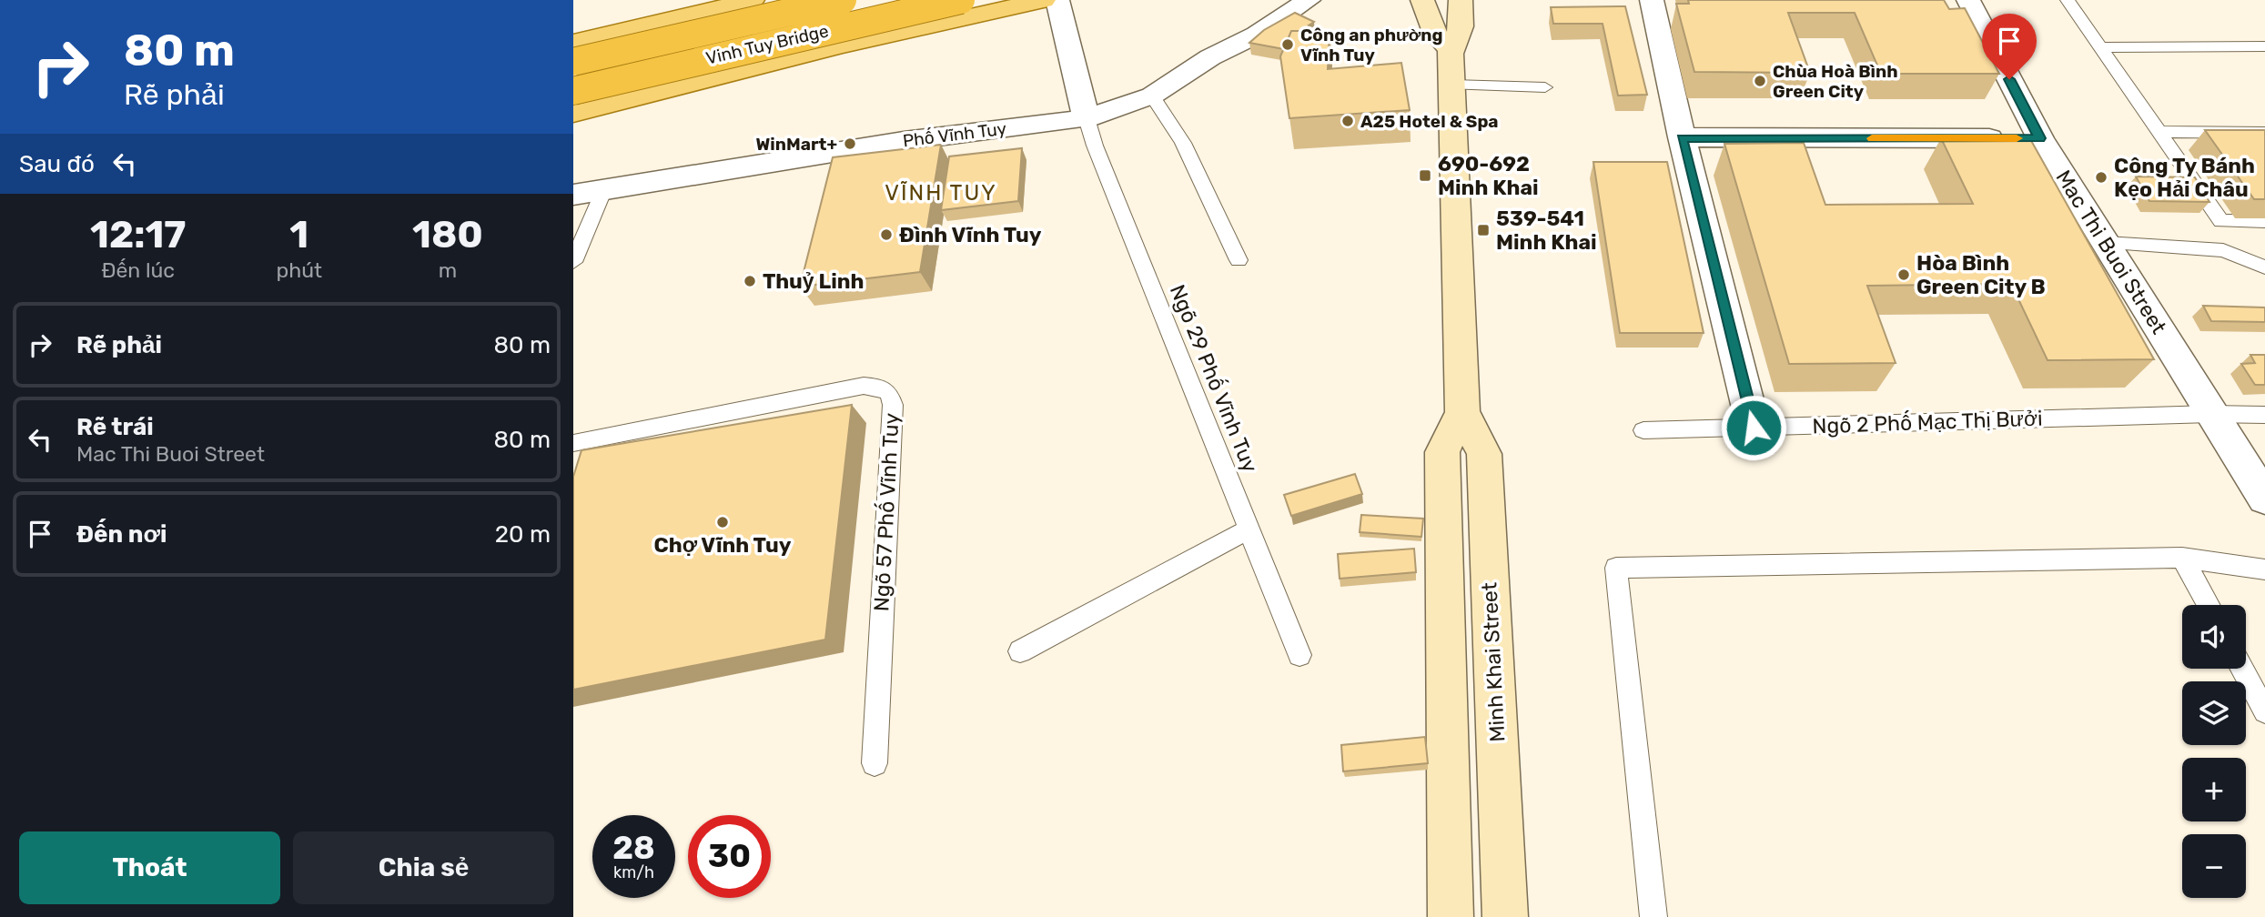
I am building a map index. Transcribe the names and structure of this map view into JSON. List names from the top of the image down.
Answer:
{
  "streets": {
    "highway": ["Vinh Tuy Bridge"],
    "main road": ["Minh Khai Street"],
    "street": ["Phố Vĩnh Tuy", "Mac Thi Buoi Street"],
    "lane": ["Ngõ 29 Phố Vĩnh Tuy", "Ngõ 2 Phố Mạc Thị Bưởi", "Ngõ 57 Phố Vĩnh Tuy"]
  },
  "crossings": [
    ["Phố Vĩnh Tuy", "Ngõ 29 Phố Vĩnh Tuy"],
    ["Mac Thi Buoi Street", "Ngõ 2 Phố Mạc Thị Bưởi"]
  ],
  "districts": ["VĨNH TUY"],
  "places": {
    "other": [
      "Công an phường Vĩnh Tuy",
      "Chùa Hoà Bình Green City",
      "A25 Hotel & Spa",
      "WinMart+",
      "Công Ty Bánh Kẹo Hải Châu",
      "Đình Vĩnh Tuy",
      "Hòa Bình Green City B",
      "Thuỷ Linh",
      "Chợ Vĩnh Tuy"
    ],
    "transit": ["690-692 Minh Khai", "539-541 Minh Khai"]
  },
  "page": {
    "turn": ["80 m", "Rẽ phải"],
    "then": "Sau đó",
    "eta": [
      "12:17",
      "Đến lúc",
      "1",
      "phút",
      "180",
      "m"
    ],
    "list": [
      {
        "name": "Rẽ phải",
        "value": "80 m"
      },
      {
        "name": "Rẽ trái",
        "note": "Mac Thi Buoi Street",
        "value": "80 m"
      },
      {
        "name": "Đến nơi",
        "value": "20 m"
      }
    ],
    "map_buttons": ["+", "−"],
    "speed": "28 km/h",
    "limit": "30",
    "buttons": ["Thoát", "Chia sẻ"]
  }
}
